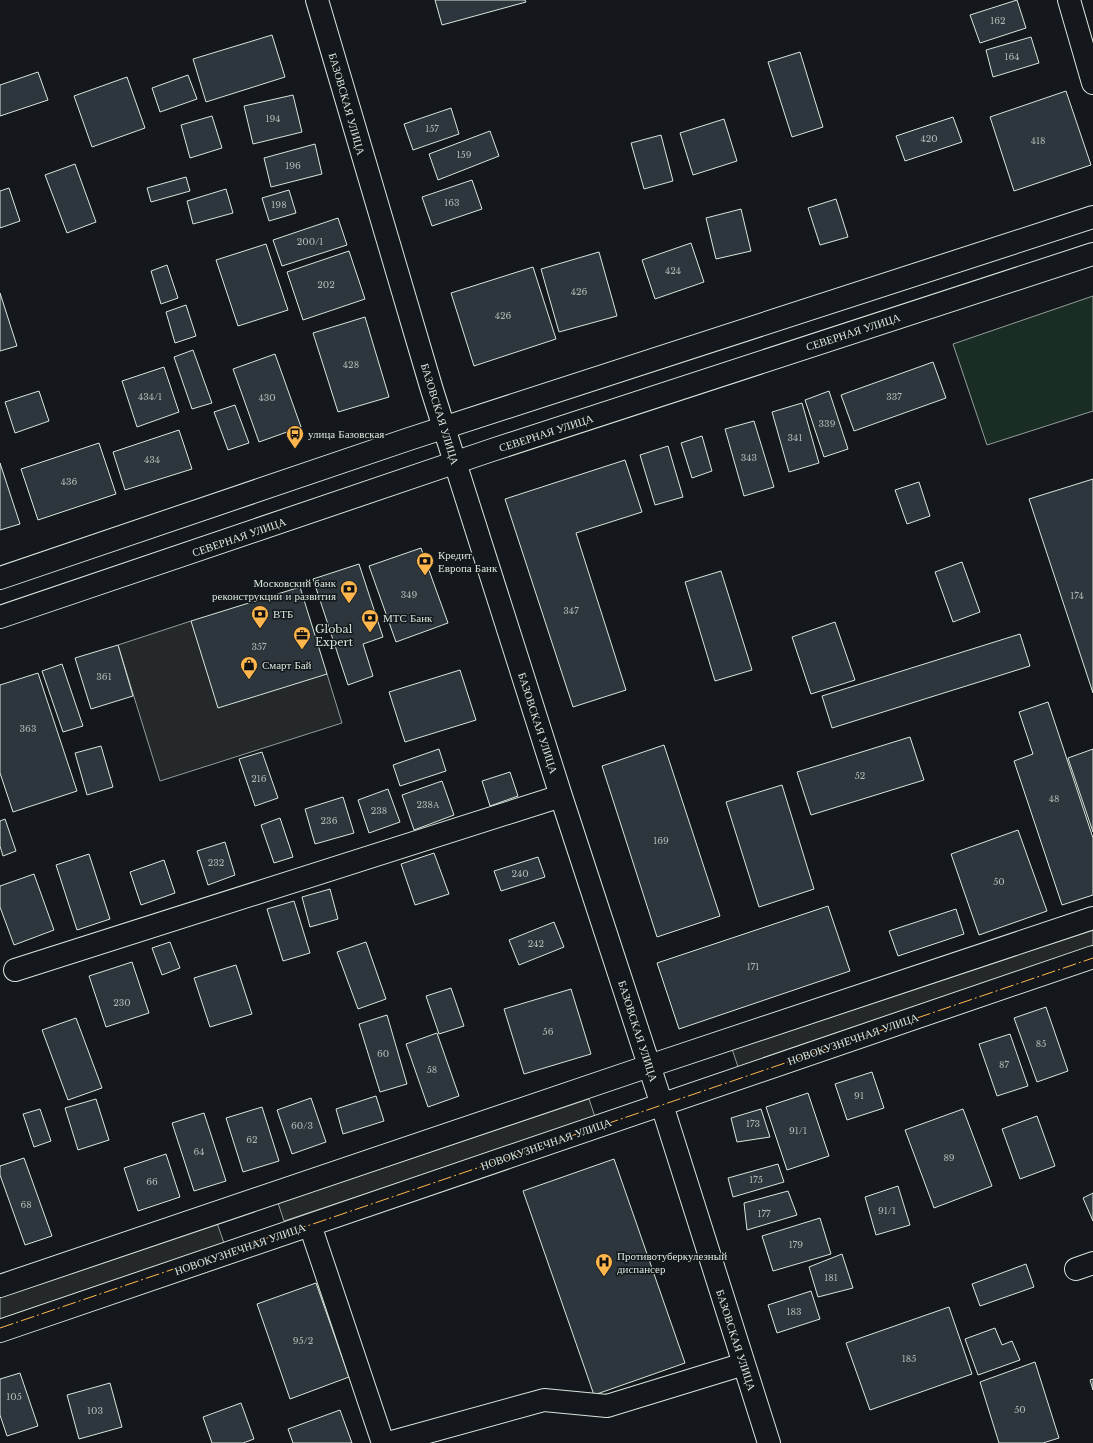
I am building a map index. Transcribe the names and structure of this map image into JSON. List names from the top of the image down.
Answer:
{
  "streets": {
    "street": ["БАЗОВСКАЯ УЛИЦА", "СЕВЕРНАЯ УЛИЦА", "НОВОКУЗНЕЧНАЯ УЛИЦА"]
  },
  "crossings": [
    ["БАЗОВСКАЯ УЛИЦА", "СЕВЕРНАЯ УЛИЦА"],
    ["БАЗОВСКАЯ УЛИЦА", "НОВОКУЗНЕЧНАЯ УЛИЦА"]
  ],
  "places": {
    "bus stop": ["улица Базовская"],
    "bank": [
      "Кредит Европа Банк",
      "Московский банк реконструкции и развития",
      "ВТБ",
      "МТС Банк"
    ],
    "office": ["Global Expert"],
    "shop": ["Смарт Бай"],
    "hospital": ["Противотуберкулезный диспансер"]
  },
  "house_numbers": [
    "162",
    "164",
    "194",
    "157",
    "420",
    "418",
    "159",
    "196",
    "163",
    "198",
    "200/1",
    "424",
    "202",
    "426",
    "426",
    "428",
    "434/1",
    "337",
    "430",
    "339",
    "341",
    "343",
    "434",
    "436",
    "349",
    "174",
    "347",
    "357",
    "361",
    "363",
    "52",
    "216",
    "48",
    "238А",
    "238",
    "236",
    "169",
    "232",
    "240",
    "50",
    "242",
    "171",
    "230",
    "56",
    "85",
    "60",
    "87",
    "58",
    "91",
    "173",
    "60/3",
    "91/1",
    "62",
    "64",
    "89",
    "175",
    "66",
    "68",
    "91/1",
    "177",
    "179",
    "181",
    "183",
    "95/2",
    "185",
    "105",
    "50",
    "103"
  ]
}
